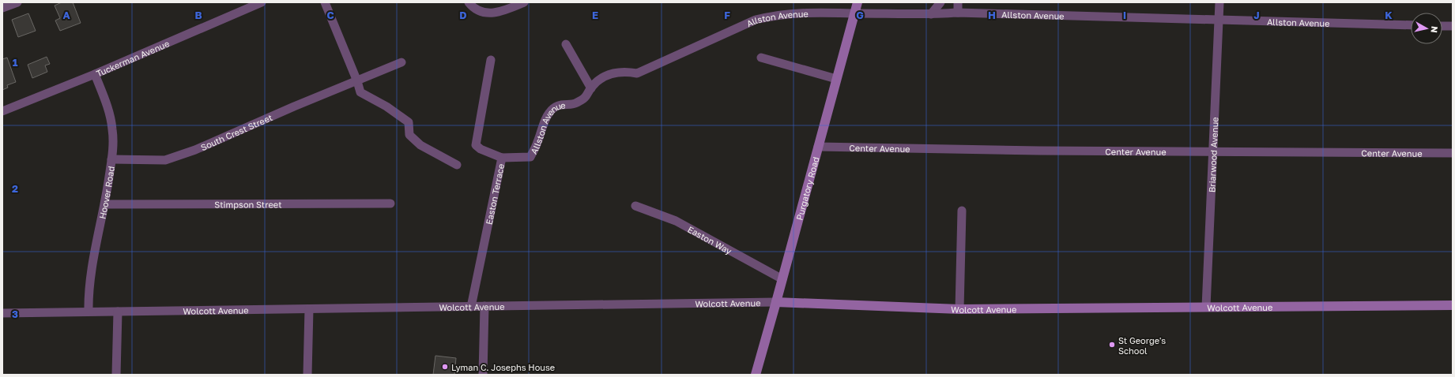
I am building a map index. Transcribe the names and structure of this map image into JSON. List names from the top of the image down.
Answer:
{
  "streets": {
    "street": [
      "Allston Avenue",
      "Tuckerman Avenue",
      "South Crest Street",
      "Center Avenue",
      "Briarwood Avenue",
      "Purgatory Road",
      "Hoover Road",
      "Easton Terrace",
      "Stimpson Street",
      "Easton Way",
      "Wolcott Avenue"
    ]
  },
  "crossings": [
    ["Allston Avenue", "Briarwood Avenue"],
    ["Allston Avenue", "Purgatory Road"],
    ["Allston Avenue", "Easton Terrace"],
    ["Tuckerman Avenue", "Hoover Road"],
    ["South Crest Street", "Hoover Road"],
    ["Center Avenue", "Briarwood Avenue"],
    ["Center Avenue", "Purgatory Road"],
    ["Briarwood Avenue", "Wolcott Avenue"],
    ["Purgatory Road", "Easton Way"],
    ["Purgatory Road", "Wolcott Avenue"],
    ["Hoover Road", "Stimpson Street"],
    ["Hoover Road", "Wolcott Avenue"],
    ["Easton Terrace", "Wolcott Avenue"]
  ],
  "places": ["St George's School", "Lyman C. Josephs House"],
  "north": "right",
  "grid": {
    "columns": [
      "A",
      "B",
      "C",
      "D",
      "E",
      "F",
      "G",
      "H",
      "I",
      "J",
      "K"
    ],
    "rows": ["1", "2", "3"]
  }
}
